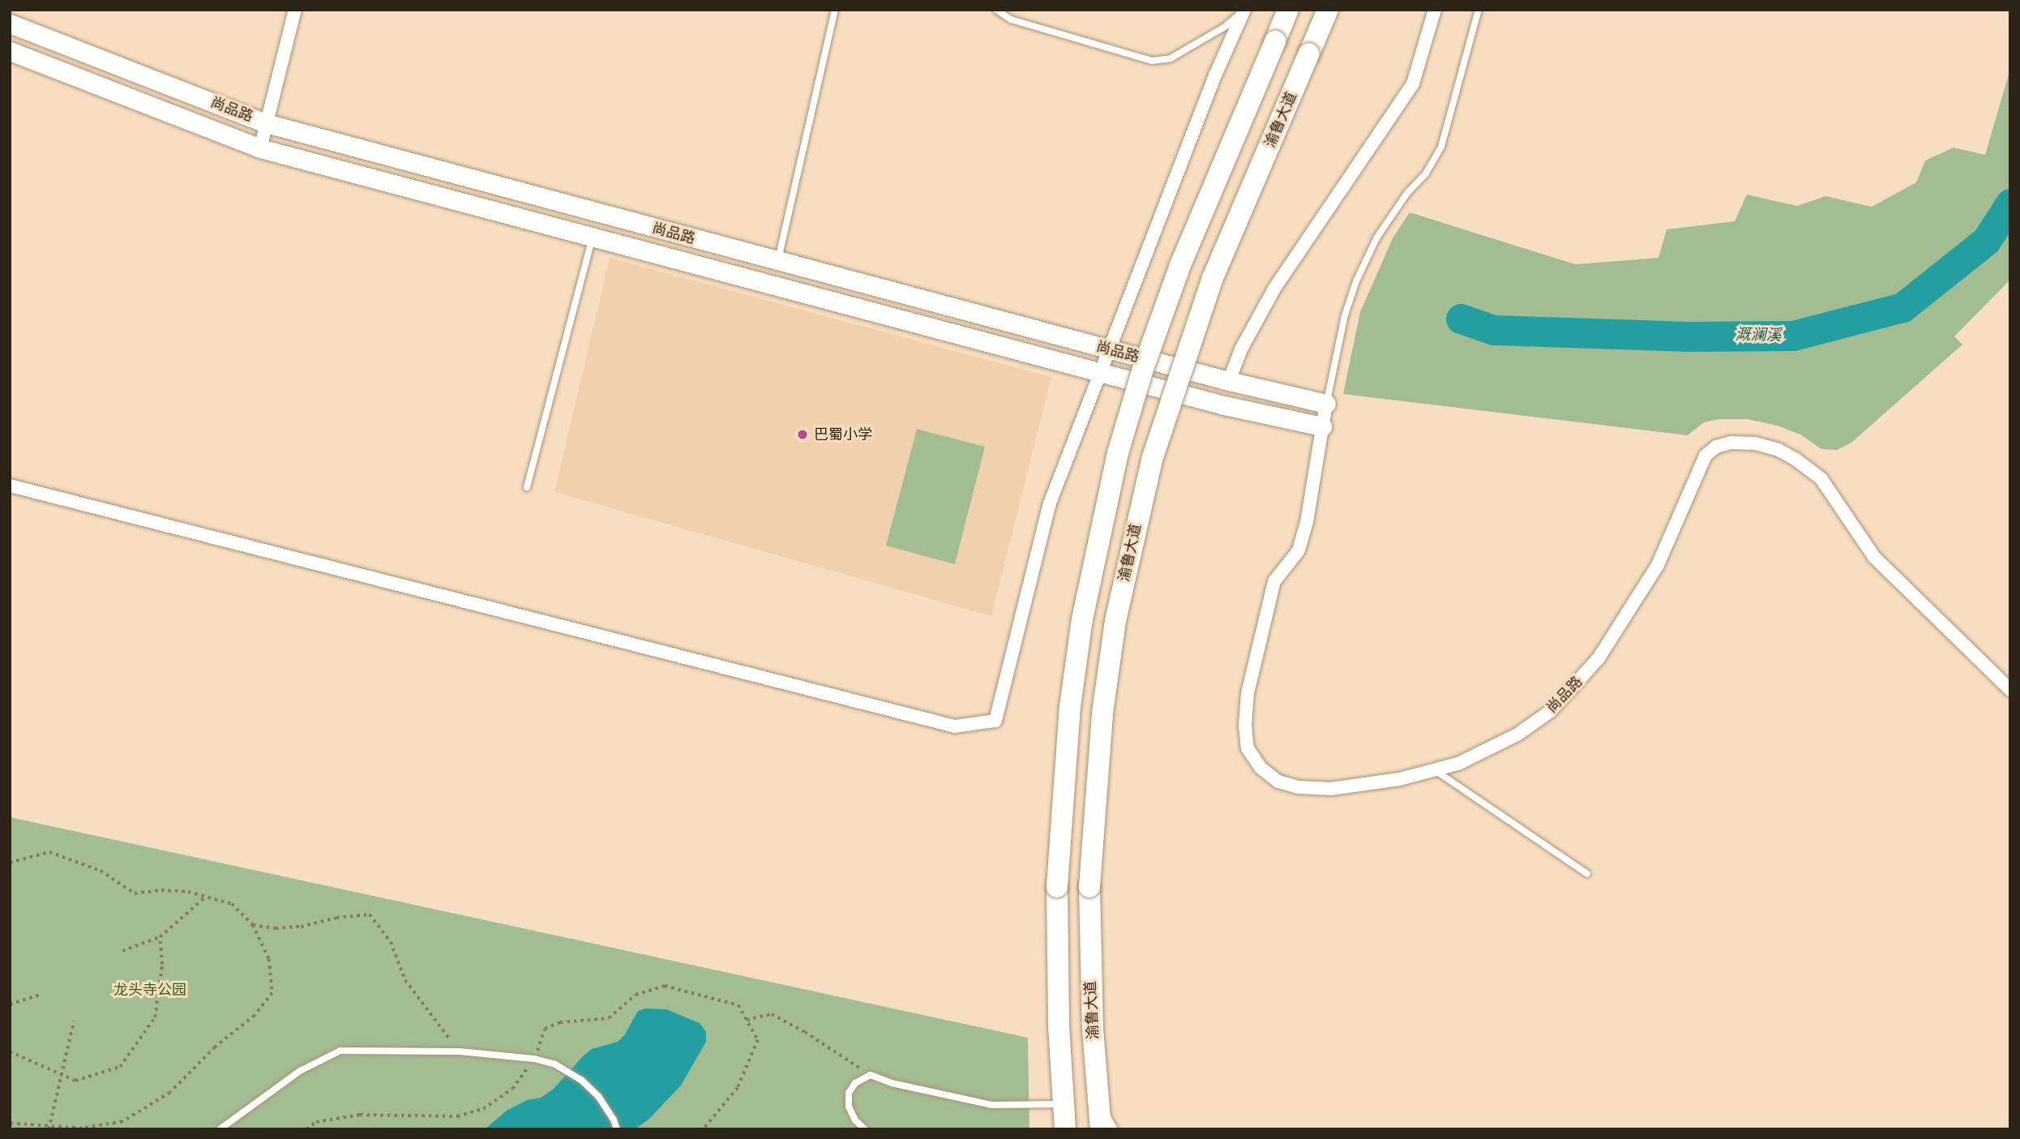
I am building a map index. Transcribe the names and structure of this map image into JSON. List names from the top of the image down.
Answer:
{
  "streets": {
    "highway": ["渝鲁大道"],
    "main road": ["尚品路"]
  },
  "water": ["溉澜溪"],
  "parks": ["龙头寺公园"],
  "places": ["巴蜀小学"]
}
